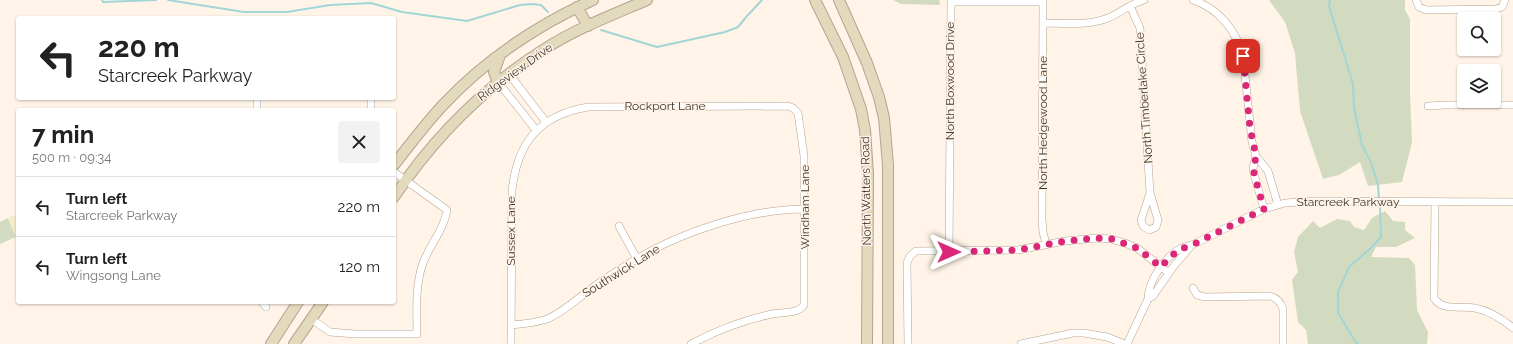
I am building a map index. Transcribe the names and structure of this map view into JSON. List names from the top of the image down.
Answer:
{
  "streets": {
    "main road": ["Ridgeview Drive", "North Watters Road"],
    "street": [
      "North Boxwood Drive",
      "North Timberlake Circle",
      "Rockport Lane",
      "North Hedgewood Lane",
      "Starcreek Parkway",
      "Windham Lane",
      "Sussex Lane",
      "Southwick Lane"
    ]
  },
  "crossings": [
    ["North Boxwood Drive", "North Hedgewood Lane"],
    ["Rockport Lane", "Windham Lane"],
    ["Rockport Lane", "Sussex Lane"],
    ["Windham Lane", "Southwick Lane"],
    ["Sussex Lane", "Southwick Lane"]
  ],
  "page": {
    "turn": ["220 m", "Starcreek Parkway"],
    "heading": ["7 min", "500 m · 09:34"],
    "list": [
      {
        "name": "Turn left",
        "note": "Starcreek Parkway",
        "value": "220 m"
      },
      {
        "name": "Turn left",
        "note": "Wingsong Lane",
        "value": "120 m"
      }
    ]
  }
}
